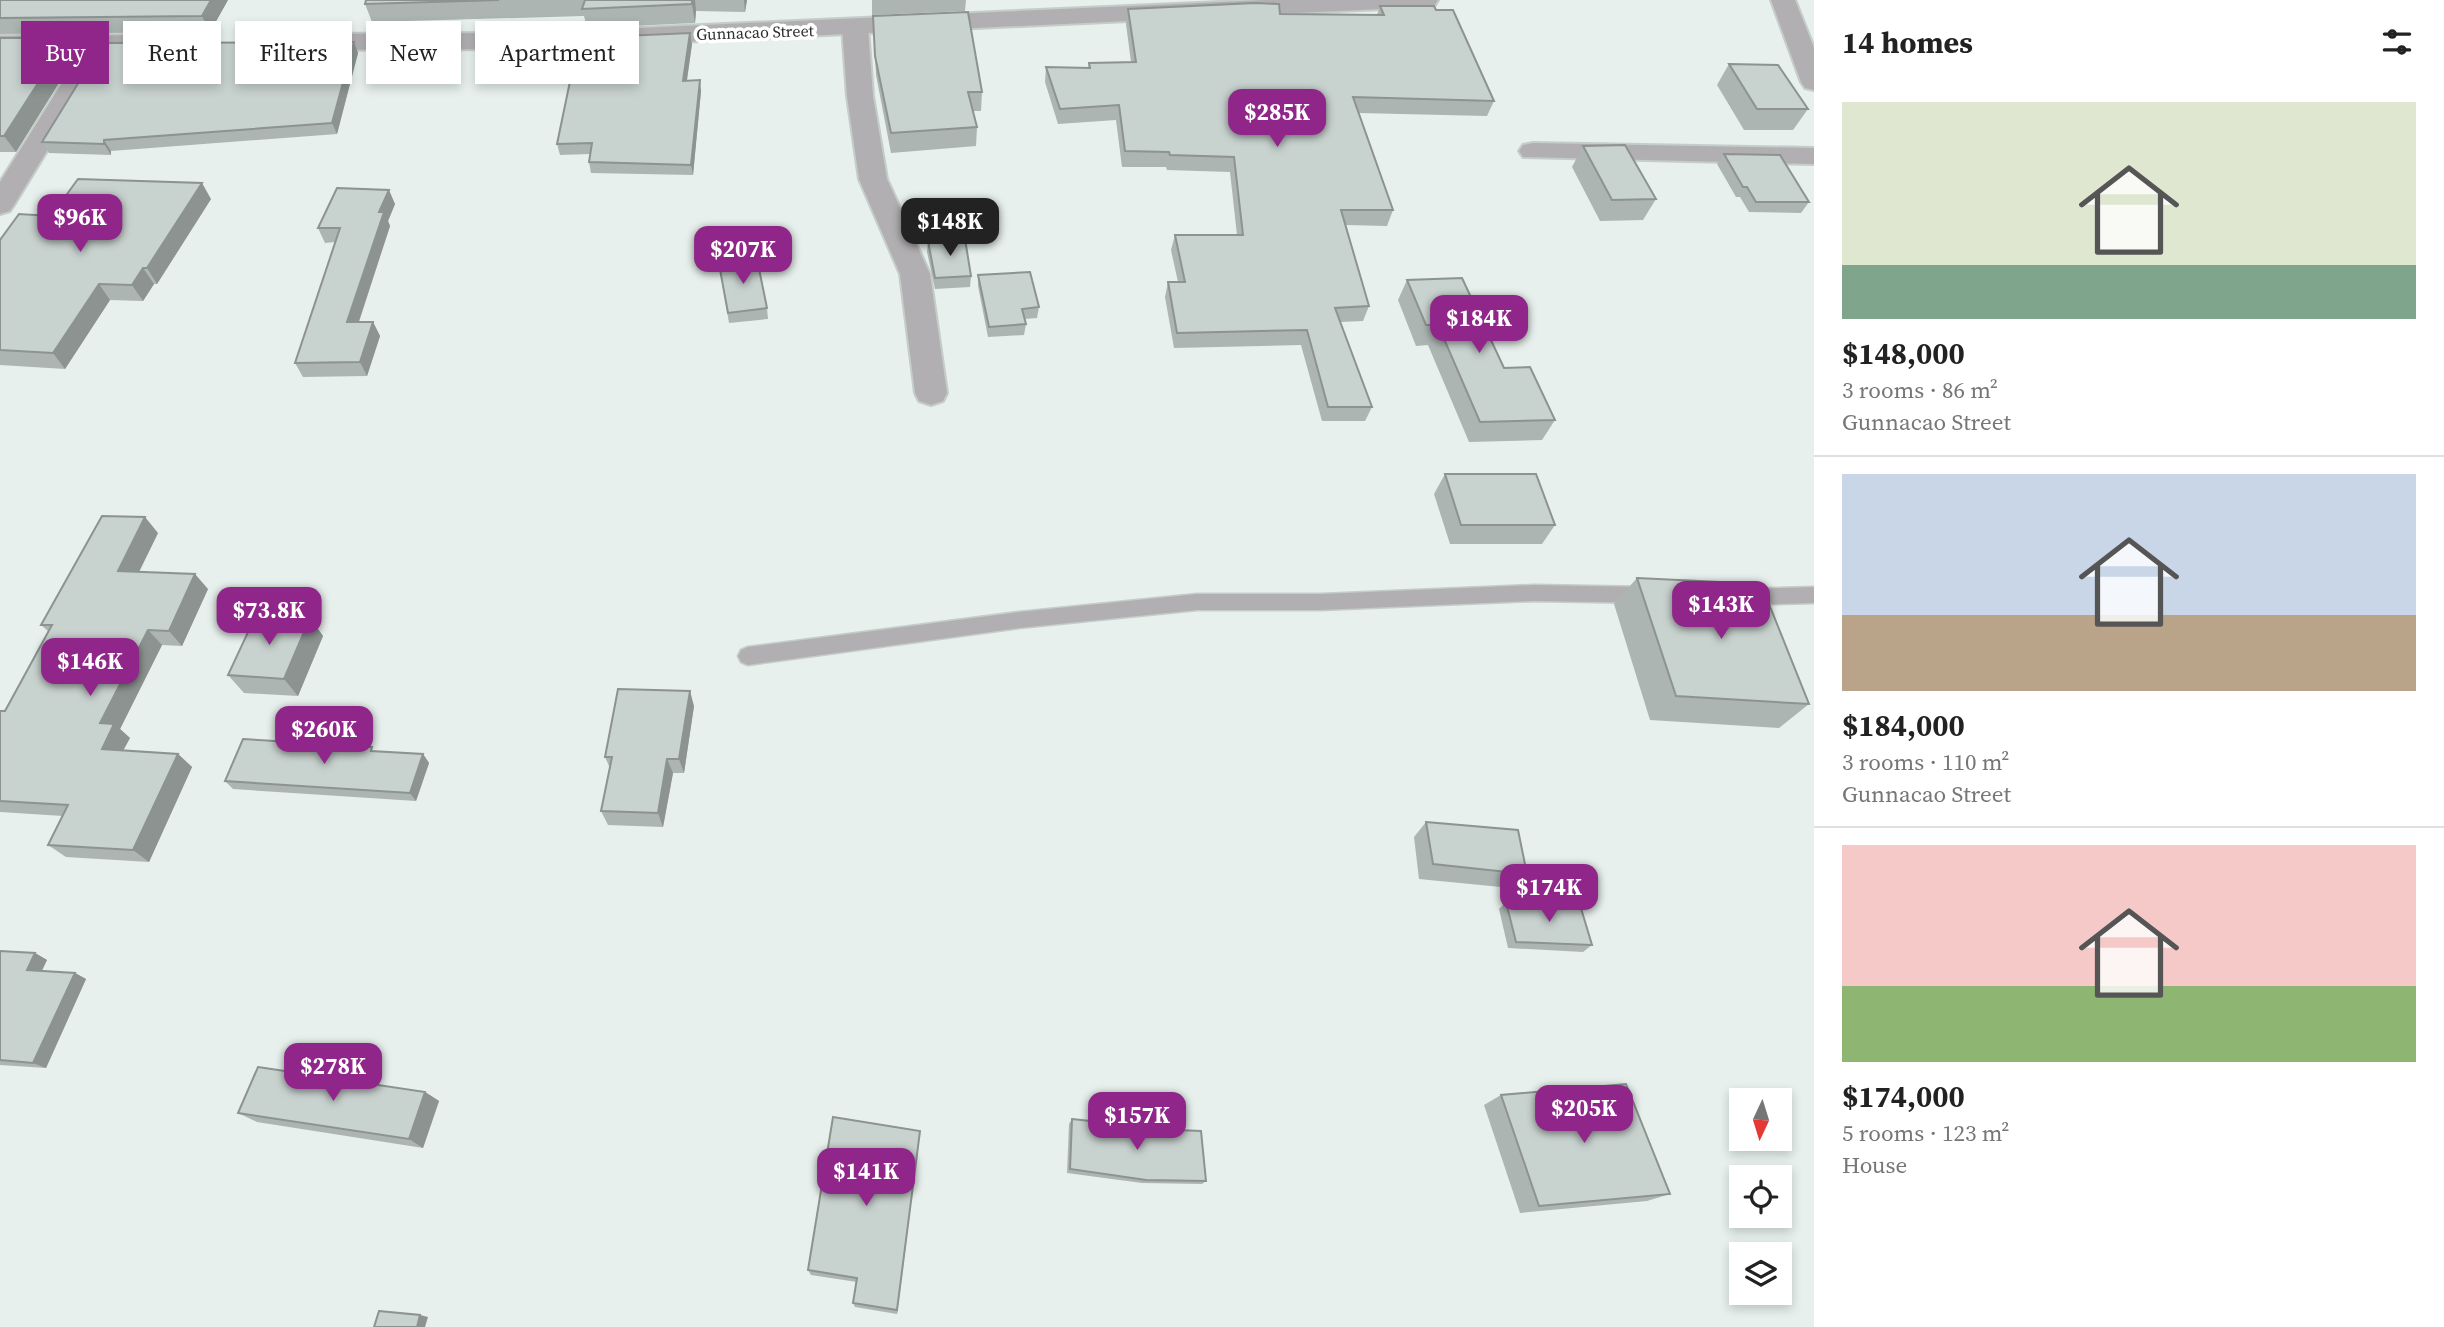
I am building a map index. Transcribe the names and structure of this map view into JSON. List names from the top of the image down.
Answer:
{
  "streets": {
    "street": ["Gunnacao Street"]
  },
  "north": "bottom",
  "page": {
    "heading": "14 homes",
    "chip": [
      "Buy",
      "Rent",
      "Filters",
      "New",
      "Apartment"
    ],
    "list": [
      {
        "name": "$148,000",
        "note": "3 rooms · 86 m² · Gunnacao Street"
      },
      {
        "name": "$184,000",
        "note": "3 rooms · 110 m² · Gunnacao Street"
      },
      {
        "name": "$174,000",
        "note": "5 rooms · 123 m² · House"
      }
    ],
    "price": [
      "$285K",
      "$96K",
      "$148K",
      "$207K",
      "$184K",
      "$143K",
      "$73.8K",
      "$146K",
      "$260K",
      "$174K",
      "$278K",
      "$205K",
      "$157K",
      "$141K"
    ]
  }
}
